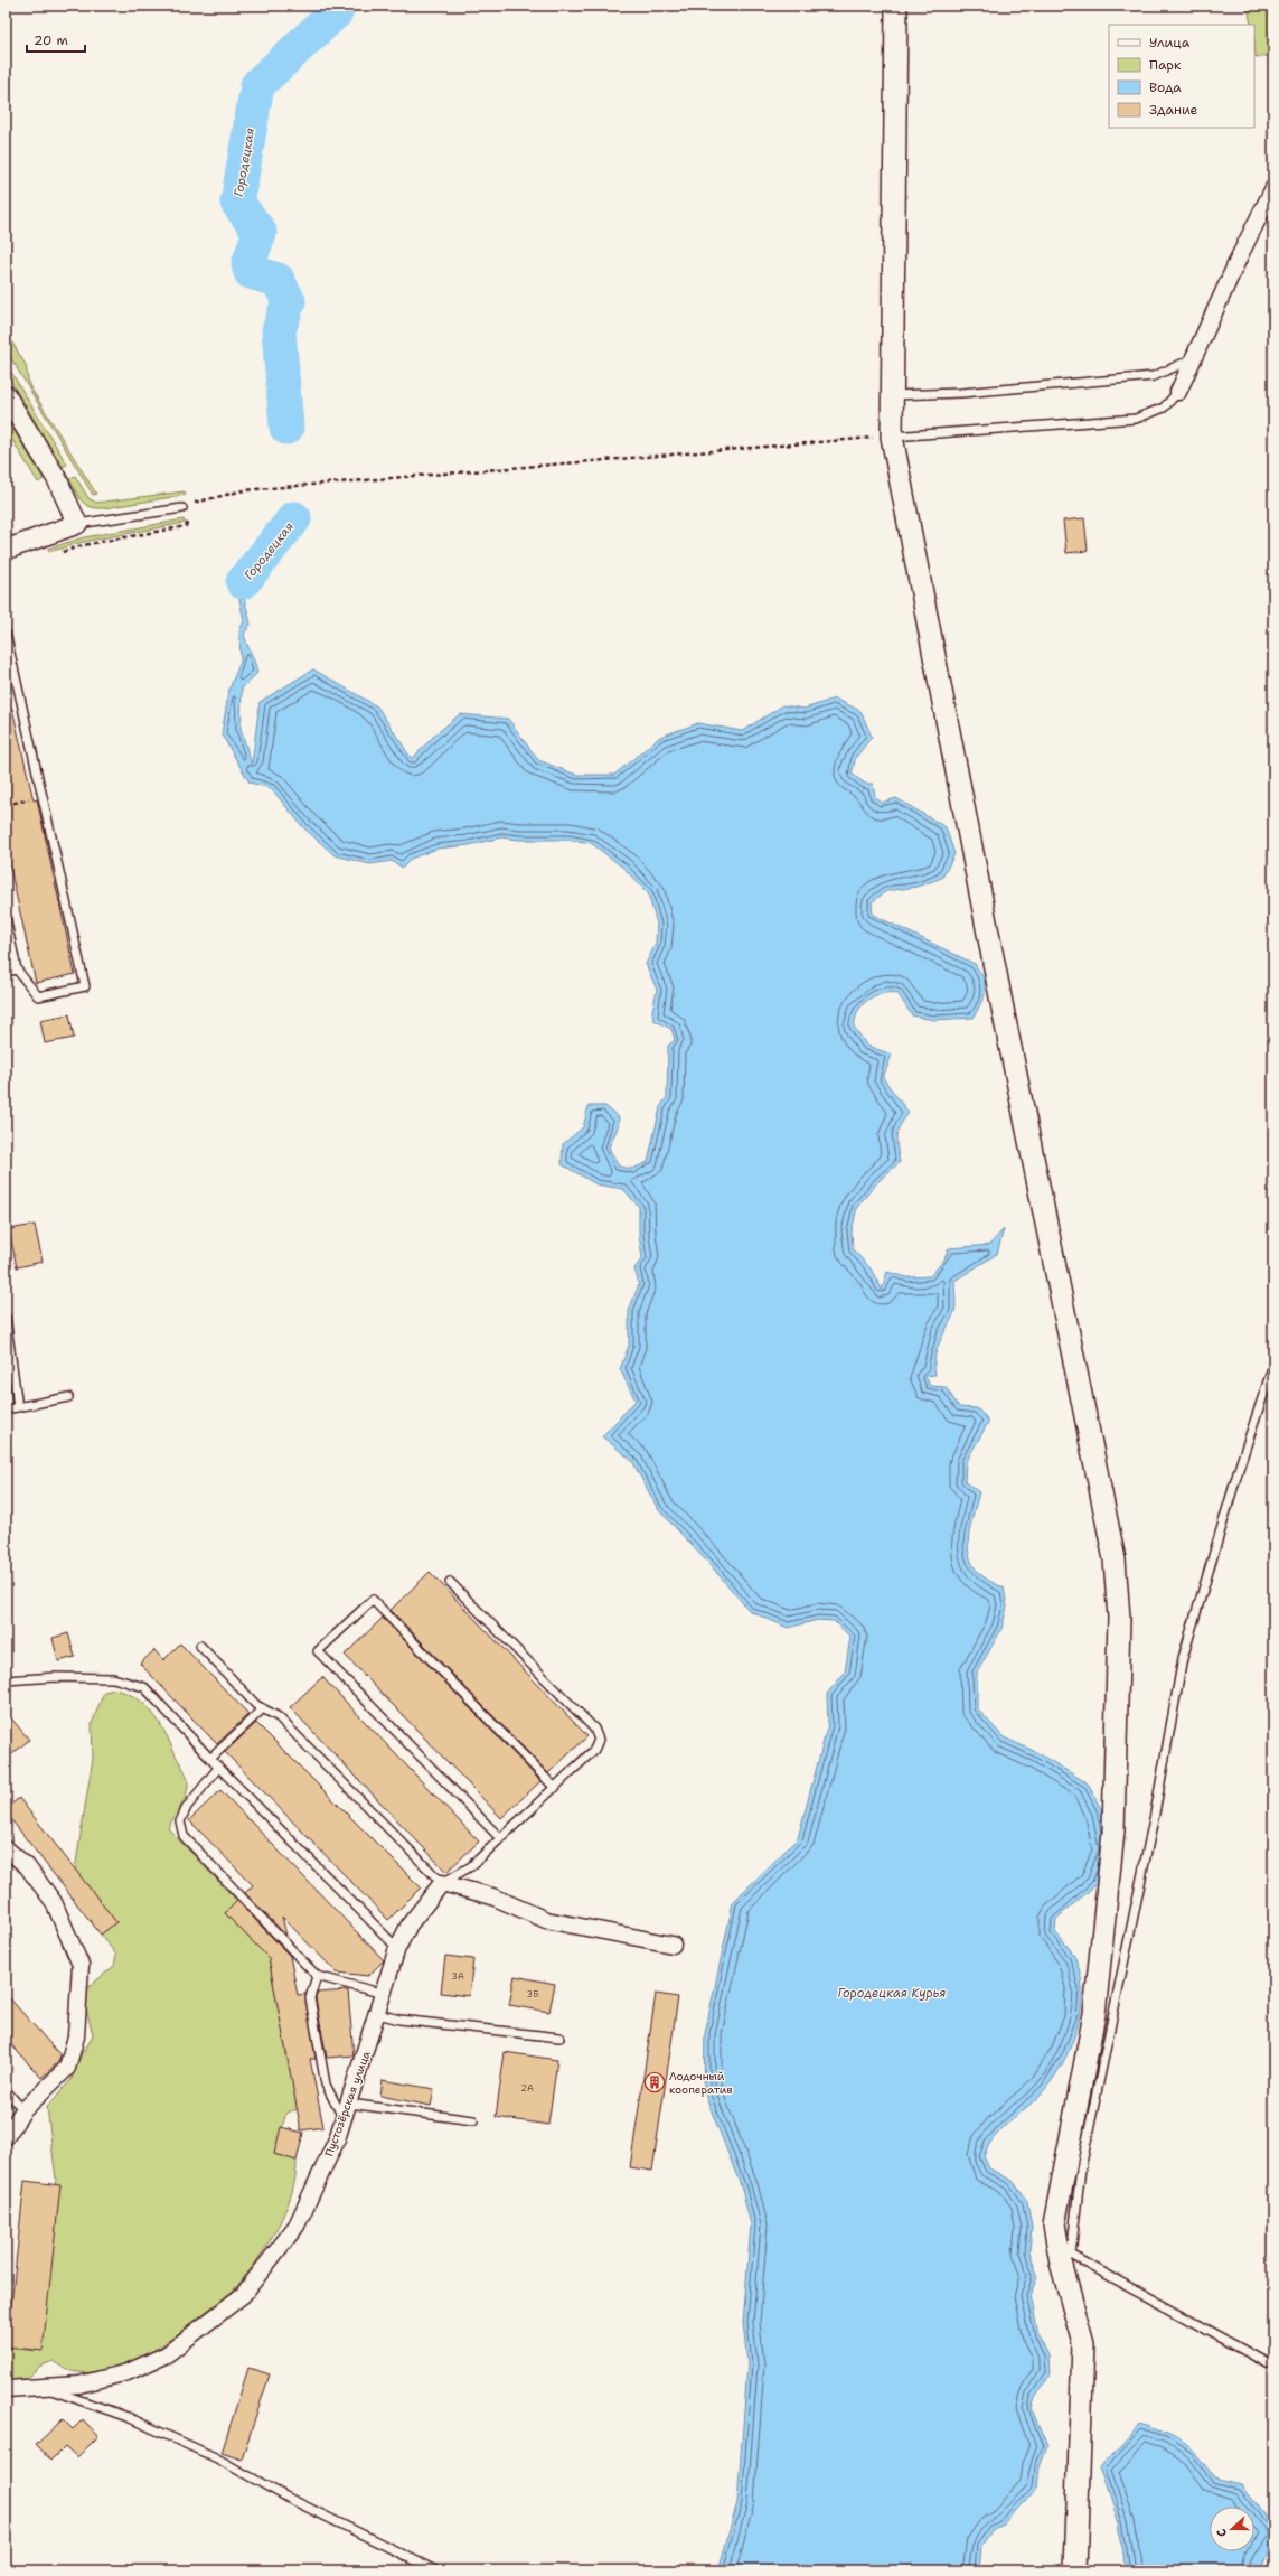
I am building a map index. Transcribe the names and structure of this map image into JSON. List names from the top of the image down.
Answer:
{
  "streets": {
    "street": ["Пустозёрская улица"]
  },
  "water": ["Городецкая", "Городецкая Курья"],
  "places": {
    "building": ["Лодочный кооператив"]
  },
  "house_numbers": ["3А", "3Б", "2А"],
  "legend": [
    "Улица",
    "Парк",
    "Вода",
    "Здание"
  ],
  "scale_bar": "20 m",
  "north": "left"
}
